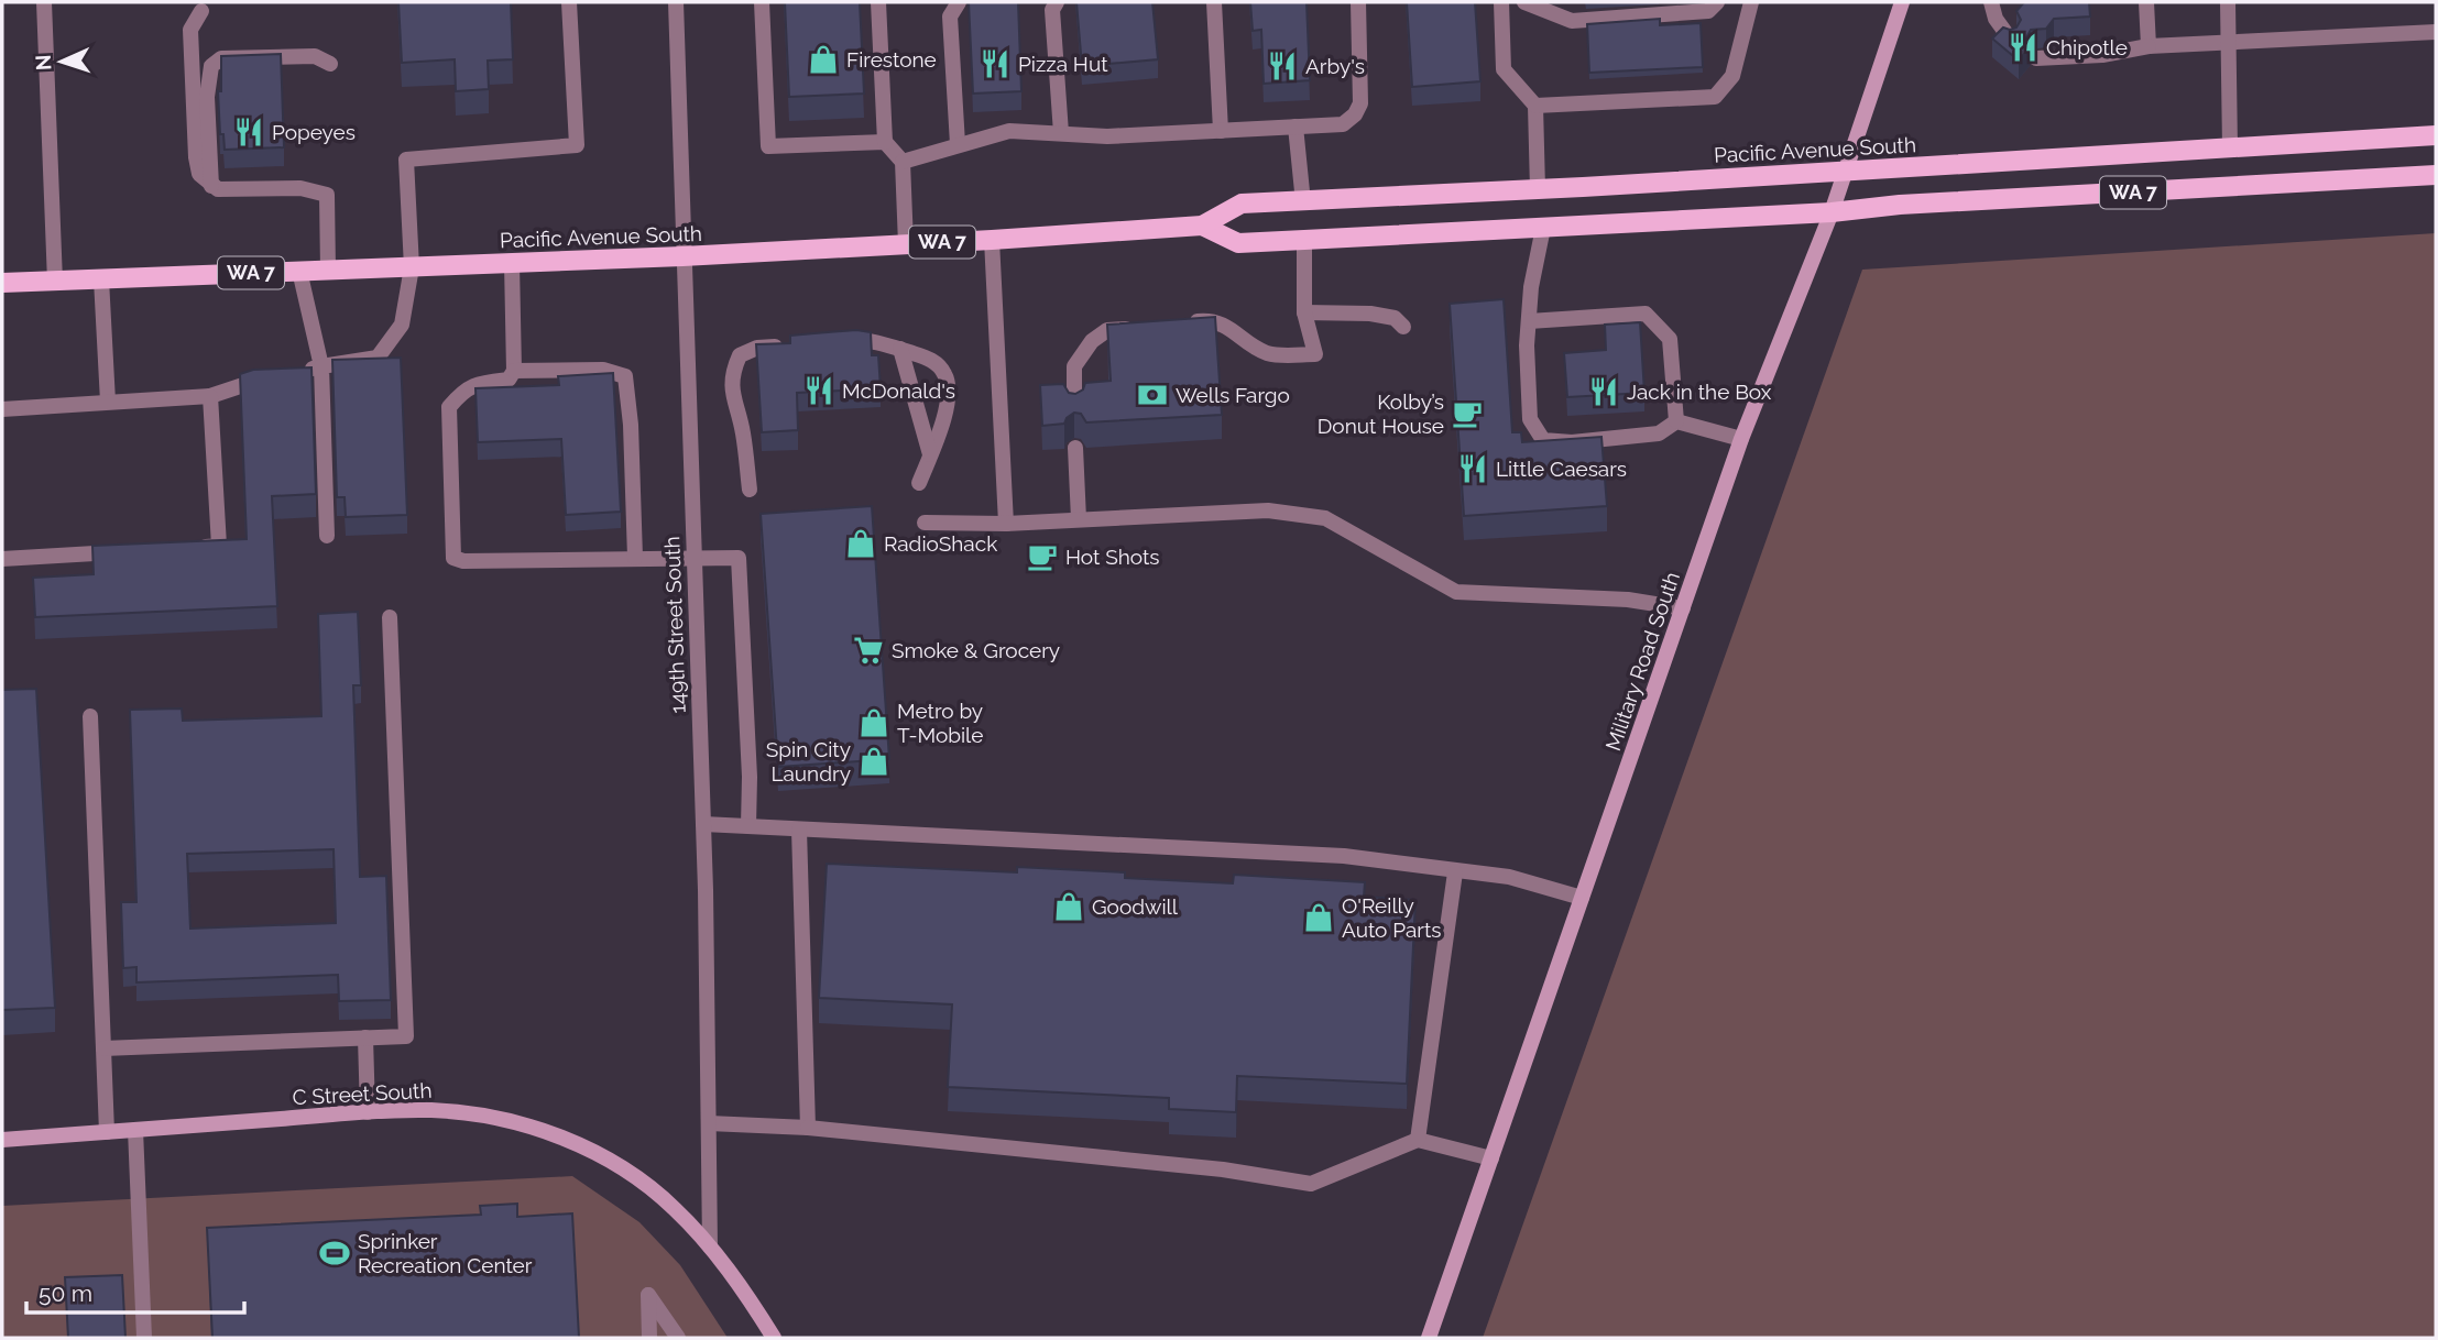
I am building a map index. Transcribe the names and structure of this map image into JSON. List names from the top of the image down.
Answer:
{
  "streets": {
    "main road": [
      "Pacific Avenue South",
      "WA 7",
      "Military Road South",
      "C Street South"
    ],
    "street": ["149th Street South"]
  },
  "crossings": [
    ["Pacific Avenue South", "149th Street South"],
    ["Pacific Avenue South", "Military Road South"],
    ["149th Street South", "C Street South"]
  ],
  "places": {
    "restaurant": [
      "Chipotle",
      "Pizza Hut",
      "Arby's",
      "Popeyes",
      "McDonald's",
      "Jack in the Box",
      "Little Caesars"
    ],
    "shop": [
      "Firestone",
      "RadioShack",
      "Metro by T-Mobile",
      "Spin City Laundry",
      "Goodwill",
      "O'Reilly Auto Parts"
    ],
    "bank": ["Wells Fargo"],
    "cafe": ["Kolby’s Donut House", "Hot Shots"],
    "supermarket": ["Smoke & Grocery"],
    "sports": ["Sprinker Recreation Center"]
  },
  "scale_bar": "50 m",
  "north": "left"
}
